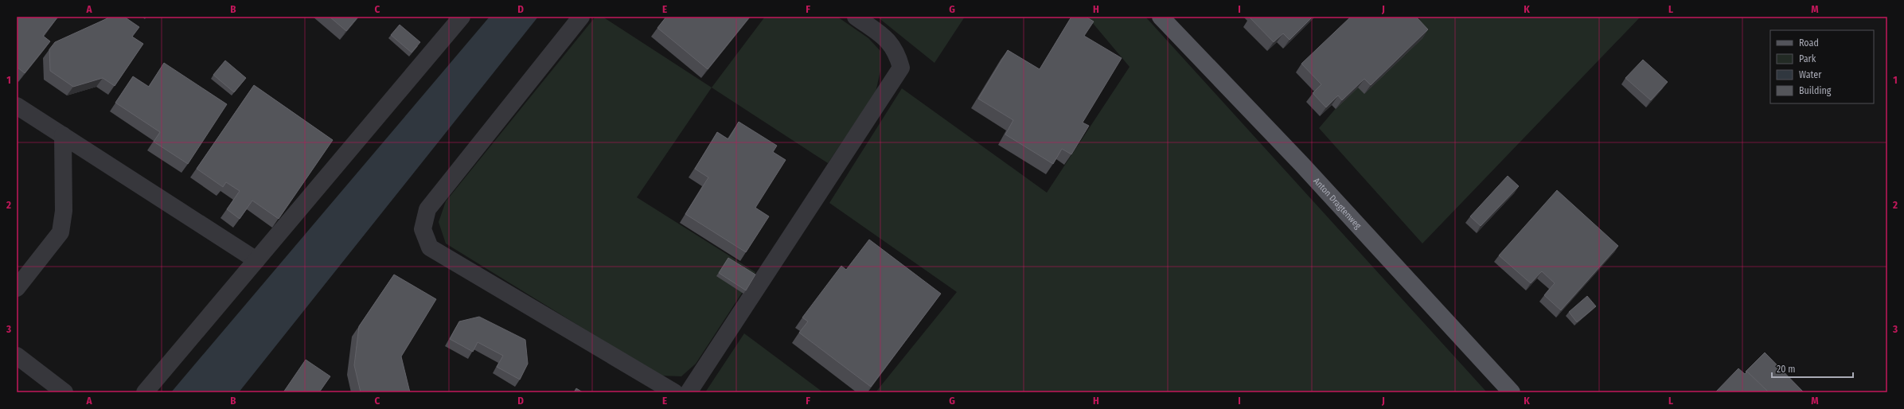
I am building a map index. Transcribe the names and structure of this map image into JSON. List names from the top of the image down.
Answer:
{
  "streets": {
    "main road": ["Anton Dragtenweg"]
  },
  "legend": [
    "Road",
    "Park",
    "Water",
    "Building"
  ],
  "scale_bar": "20 m",
  "grid": {
    "columns": [
      "A",
      "B",
      "C",
      "D",
      "E",
      "F",
      "G",
      "H",
      "I",
      "J",
      "K",
      "L",
      "M"
    ],
    "rows": ["1", "2", "3"]
  }
}
